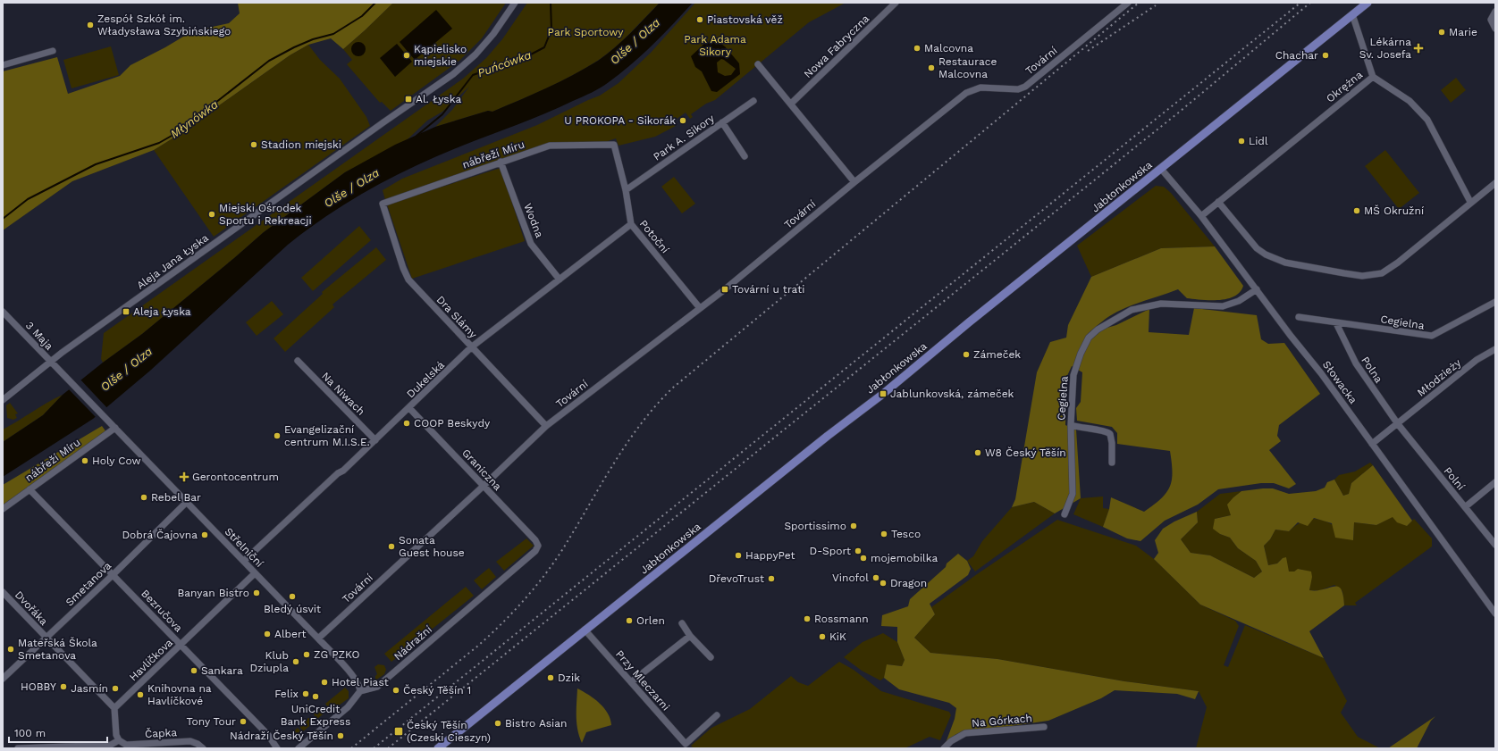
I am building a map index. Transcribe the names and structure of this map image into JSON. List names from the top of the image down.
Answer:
{
  "streets": {
    "main road": ["Jabłonkowska"],
    "street": [
      "Nowa Fabryczna",
      "Tovární",
      "Okrężna",
      "Park A. Sikory",
      "nábřeží Míru",
      "Wodna",
      "Potoční",
      "Aleja Jana Łyska",
      "Dra Slámy",
      "Cegielna",
      "3 Maja",
      "Polna",
      "Młodzieży",
      "Dukelská",
      "Słowacka",
      "Na Niwach",
      "Graniczna",
      "Polní",
      "Střelniční",
      "Smetanova",
      "Dvořáka",
      "Bezručova",
      "Nádražní",
      "Havlíčkova",
      "Przy Mleczarni",
      "Na Górkach",
      "Čapka"
    ]
  },
  "crossings": [
    ["Tovární", "Potoční"],
    ["Tovární", "Dra Slámy"],
    ["Tovární", "Graniczna"],
    ["Tovární", "Střelniční"],
    ["Okrężna", "Słowacka"],
    ["Park A. Sikory", "Potoční"],
    ["nábřeží Míru", "Wodna"],
    ["nábřeží Míru", "Potoční"],
    ["nábřeží Míru", "Dra Slámy"],
    ["nábřeží Míru", "Střelniční"],
    ["nábřeží Míru", "Bezručova"],
    ["Jabłonkowska", "Słowacka"],
    ["Jabłonkowska", "Przy Mleczarni"],
    ["Wodna", "Dukelská"],
    ["Potoční", "Dukelská"],
    ["Aleja Jana Łyska", "3 Maja"],
    ["Dra Slámy", "Dukelská"],
    ["Cegielna", "Polna"],
    ["Cegielna", "Słowacka"],
    ["3 Maja", "Střelniční"],
    ["Polna", "Młodzieży"],
    ["Polna", "Polní"],
    ["Młodzieży", "Słowacka"],
    ["Młodzieży", "Polní"],
    ["Dukelská", "Na Niwach"],
    ["Dukelská", "Graniczna"],
    ["Dukelská", "Střelniční"],
    ["Graniczna", "Nádražní"],
    ["Střelniční", "Smetanova"],
    ["Střelniční", "Nádražní"],
    ["Střelniční", "Havlíčkova"],
    ["Smetanova", "Dvořáka"],
    ["Smetanova", "Bezručova"],
    ["Dvořáka", "Havlíčkova"],
    ["Bezručova", "Havlíčkova"]
  ],
  "water": ["Olše / Olza", "Puńcówka", "Młynówka"],
  "parks": ["Park Sportowy", "Park Adama Sikory"],
  "places": {
    "other": [
      "Piastovská věž",
      "Zespół Szkół im. Władysława Szybińskiego",
      "Marie",
      "Malcovna",
      "Kąpielisko miejskie",
      "Chachar",
      "Restaurace Malcovna",
      "U PROKOPA - Sikorák",
      "Lidl",
      "Stadion miejski",
      "MŠ Okružní",
      "Miejski Ośrodek Sportu i Rekreacji",
      "Zámeček",
      "COOP Beskydy",
      "Evangelizační centrum M.I.S.E.",
      "W8 Český Těšín",
      "Holy Cow",
      "Rebel Bar",
      "Sportissimo",
      "Tesco",
      "Dobrá Čajovna",
      "Sonata Guest house",
      "D-Sport",
      "HappyPet",
      "mojemobilka",
      "Vinofol",
      "DřevoTrust",
      "Dragon",
      "Banyan Bistro",
      "Bledý úsvit",
      "Rossmann",
      "Orlen",
      "Albert",
      "KiK",
      "Mateřská Škola Smetanova",
      "ZG PZKO",
      "Klub Dziupla",
      "Sankara",
      "Dzik",
      "Hotel Piast",
      "HOBBY",
      "Jasmín",
      "Český Těšín 1",
      "Felix",
      "Knihovna na Havlíčkové",
      "UniCredit Bank Express",
      "Tony Tour",
      "Bistro Asian",
      "Nádraží Český Těšín"
    ],
    "health": ["Lékárna Sv. Josefa", "Gerontocentrum"],
    "transit": [
      "Al. Łyska",
      "Tovární u trati",
      "Aleja Łyska",
      "Jablunkovská, zámeček",
      "Český Těšín (Czeski Cieszyn)"
    ]
  },
  "scale_bar": "100 m"
}
